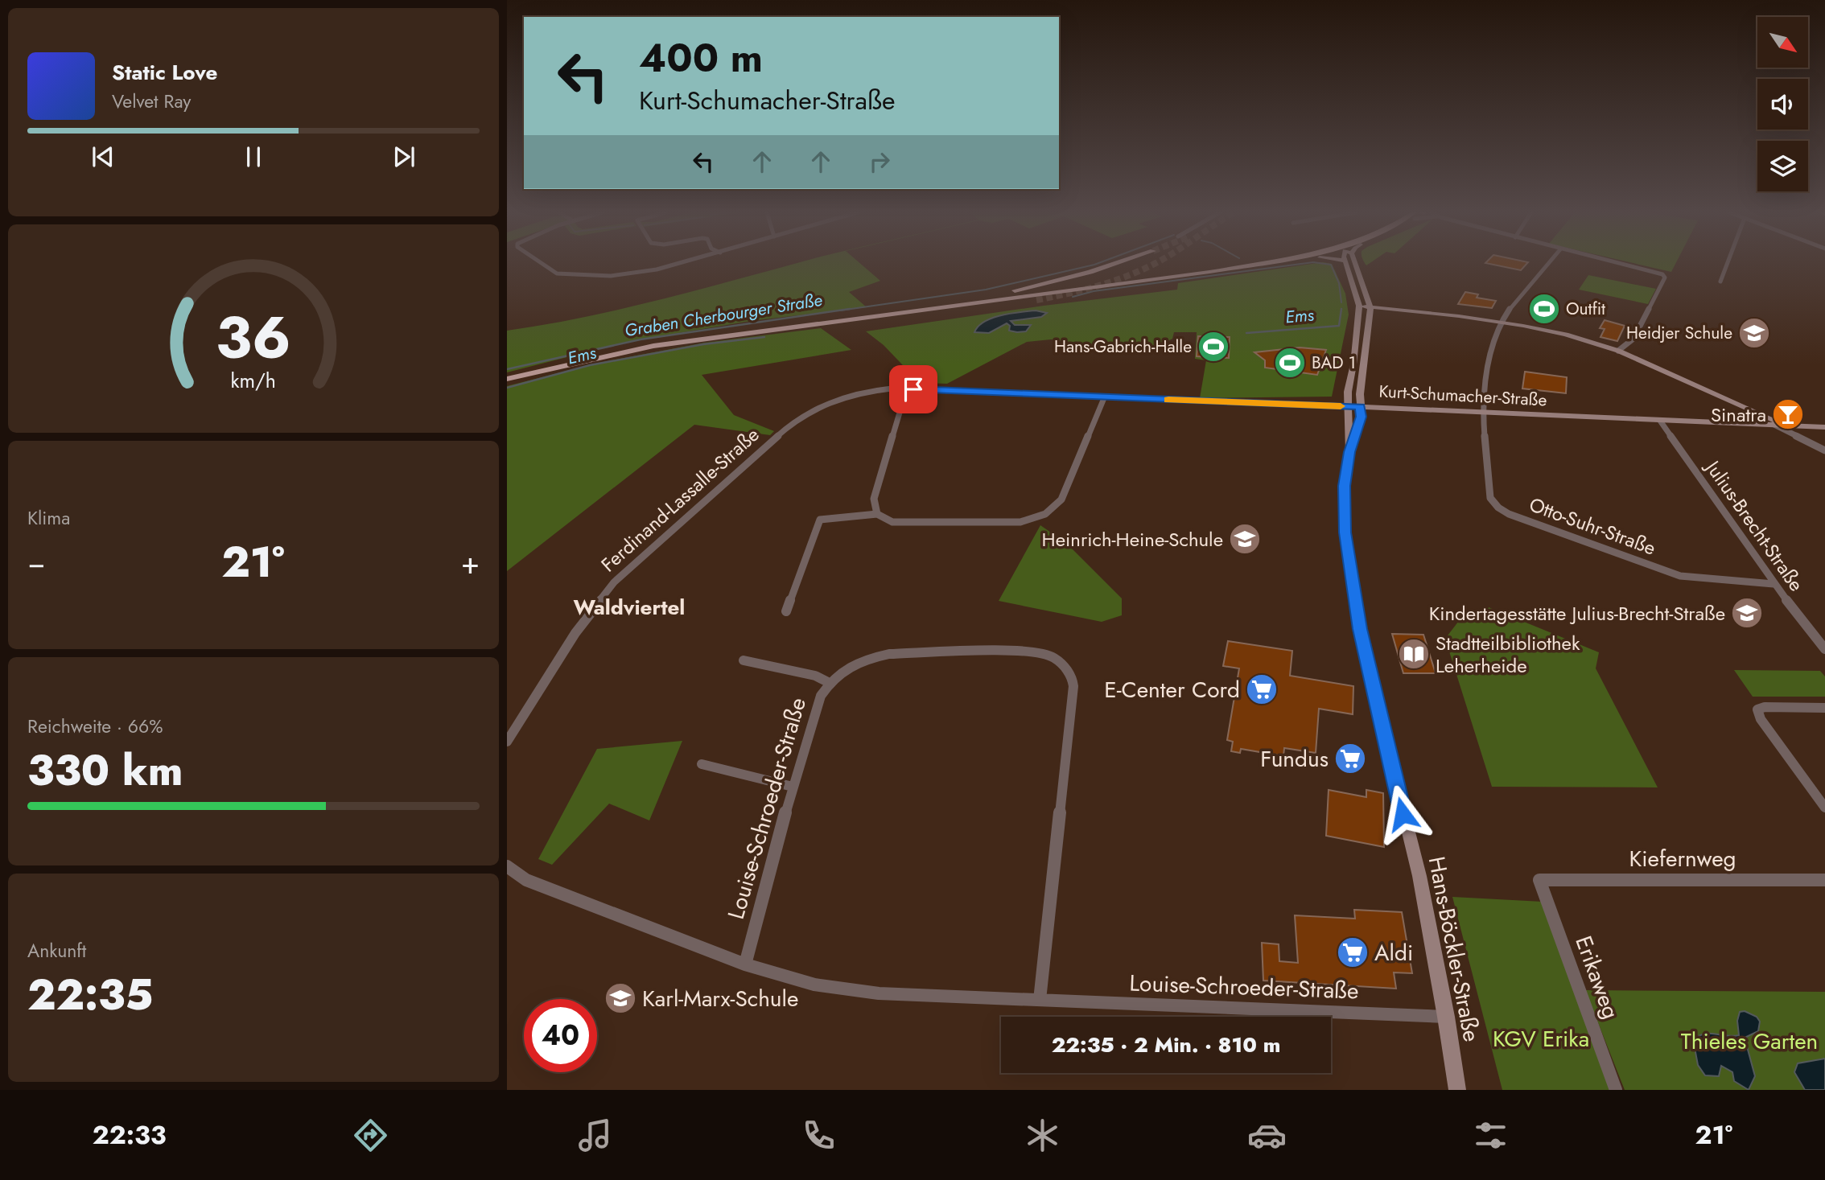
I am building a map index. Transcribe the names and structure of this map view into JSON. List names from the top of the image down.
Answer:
{
  "streets": {
    "street": [
      "Kurt-Schumacher-Straße",
      "Ferdinand-Lassalle-Straße",
      "Otto-Suhr-Straße",
      "Julius-Brecht-Straße",
      "Louise-Schroeder-Straße",
      "Kiefernweg",
      "Hans-Böckler-Straße",
      "Erikaweg"
    ]
  },
  "crossings": [
    ["Kurt-Schumacher-Straße", "Ferdinand-Lassalle-Straße"],
    ["Kurt-Schumacher-Straße", "Otto-Suhr-Straße"],
    ["Kurt-Schumacher-Straße", "Julius-Brecht-Straße"],
    ["Kurt-Schumacher-Straße", "Hans-Böckler-Straße"],
    ["Otto-Suhr-Straße", "Julius-Brecht-Straße"],
    ["Louise-Schroeder-Straße", "Hans-Böckler-Straße"],
    ["Kiefernweg", "Erikaweg"]
  ],
  "districts": ["Waldviertel"],
  "water": ["Graben Cherbourger Straße", "Ems"],
  "parks": ["KGV Erika", "Thieles Garten"],
  "places": {
    "sports": ["Outfit", "Hans-Gabrich-Halle", "BAD 1"],
    "school or university": [
      "Heidjer Schule",
      "Heinrich-Heine-Schule",
      "Kindertagesstätte Julius-Brecht-Straße",
      "Karl-Marx-Schule"
    ],
    "bar": ["Sinatra"],
    "library": ["Stadtteilbibliothek Leherheide"],
    "supermarket": ["E-Center Cord", "Fundus", "Aldi"]
  },
  "north": "bottom right",
  "page": {
    "turn": ["400 m", "Kurt-Schumacher-Straße"],
    "song": ["Static Love", "Velvet Ray"],
    "tile": [
      "Klima",
      ["Reichweite · 66%", "330 km"],
      ["Ankunft", "22:35"]
    ],
    "heat": ["−", "21°", "+"],
    "limit": "40",
    "trip": "22:35 · 2 Min. · 810 m",
    "tabs": ["22:33", "21°"],
    "gauge": ["36", "km/h"]
  }
}
